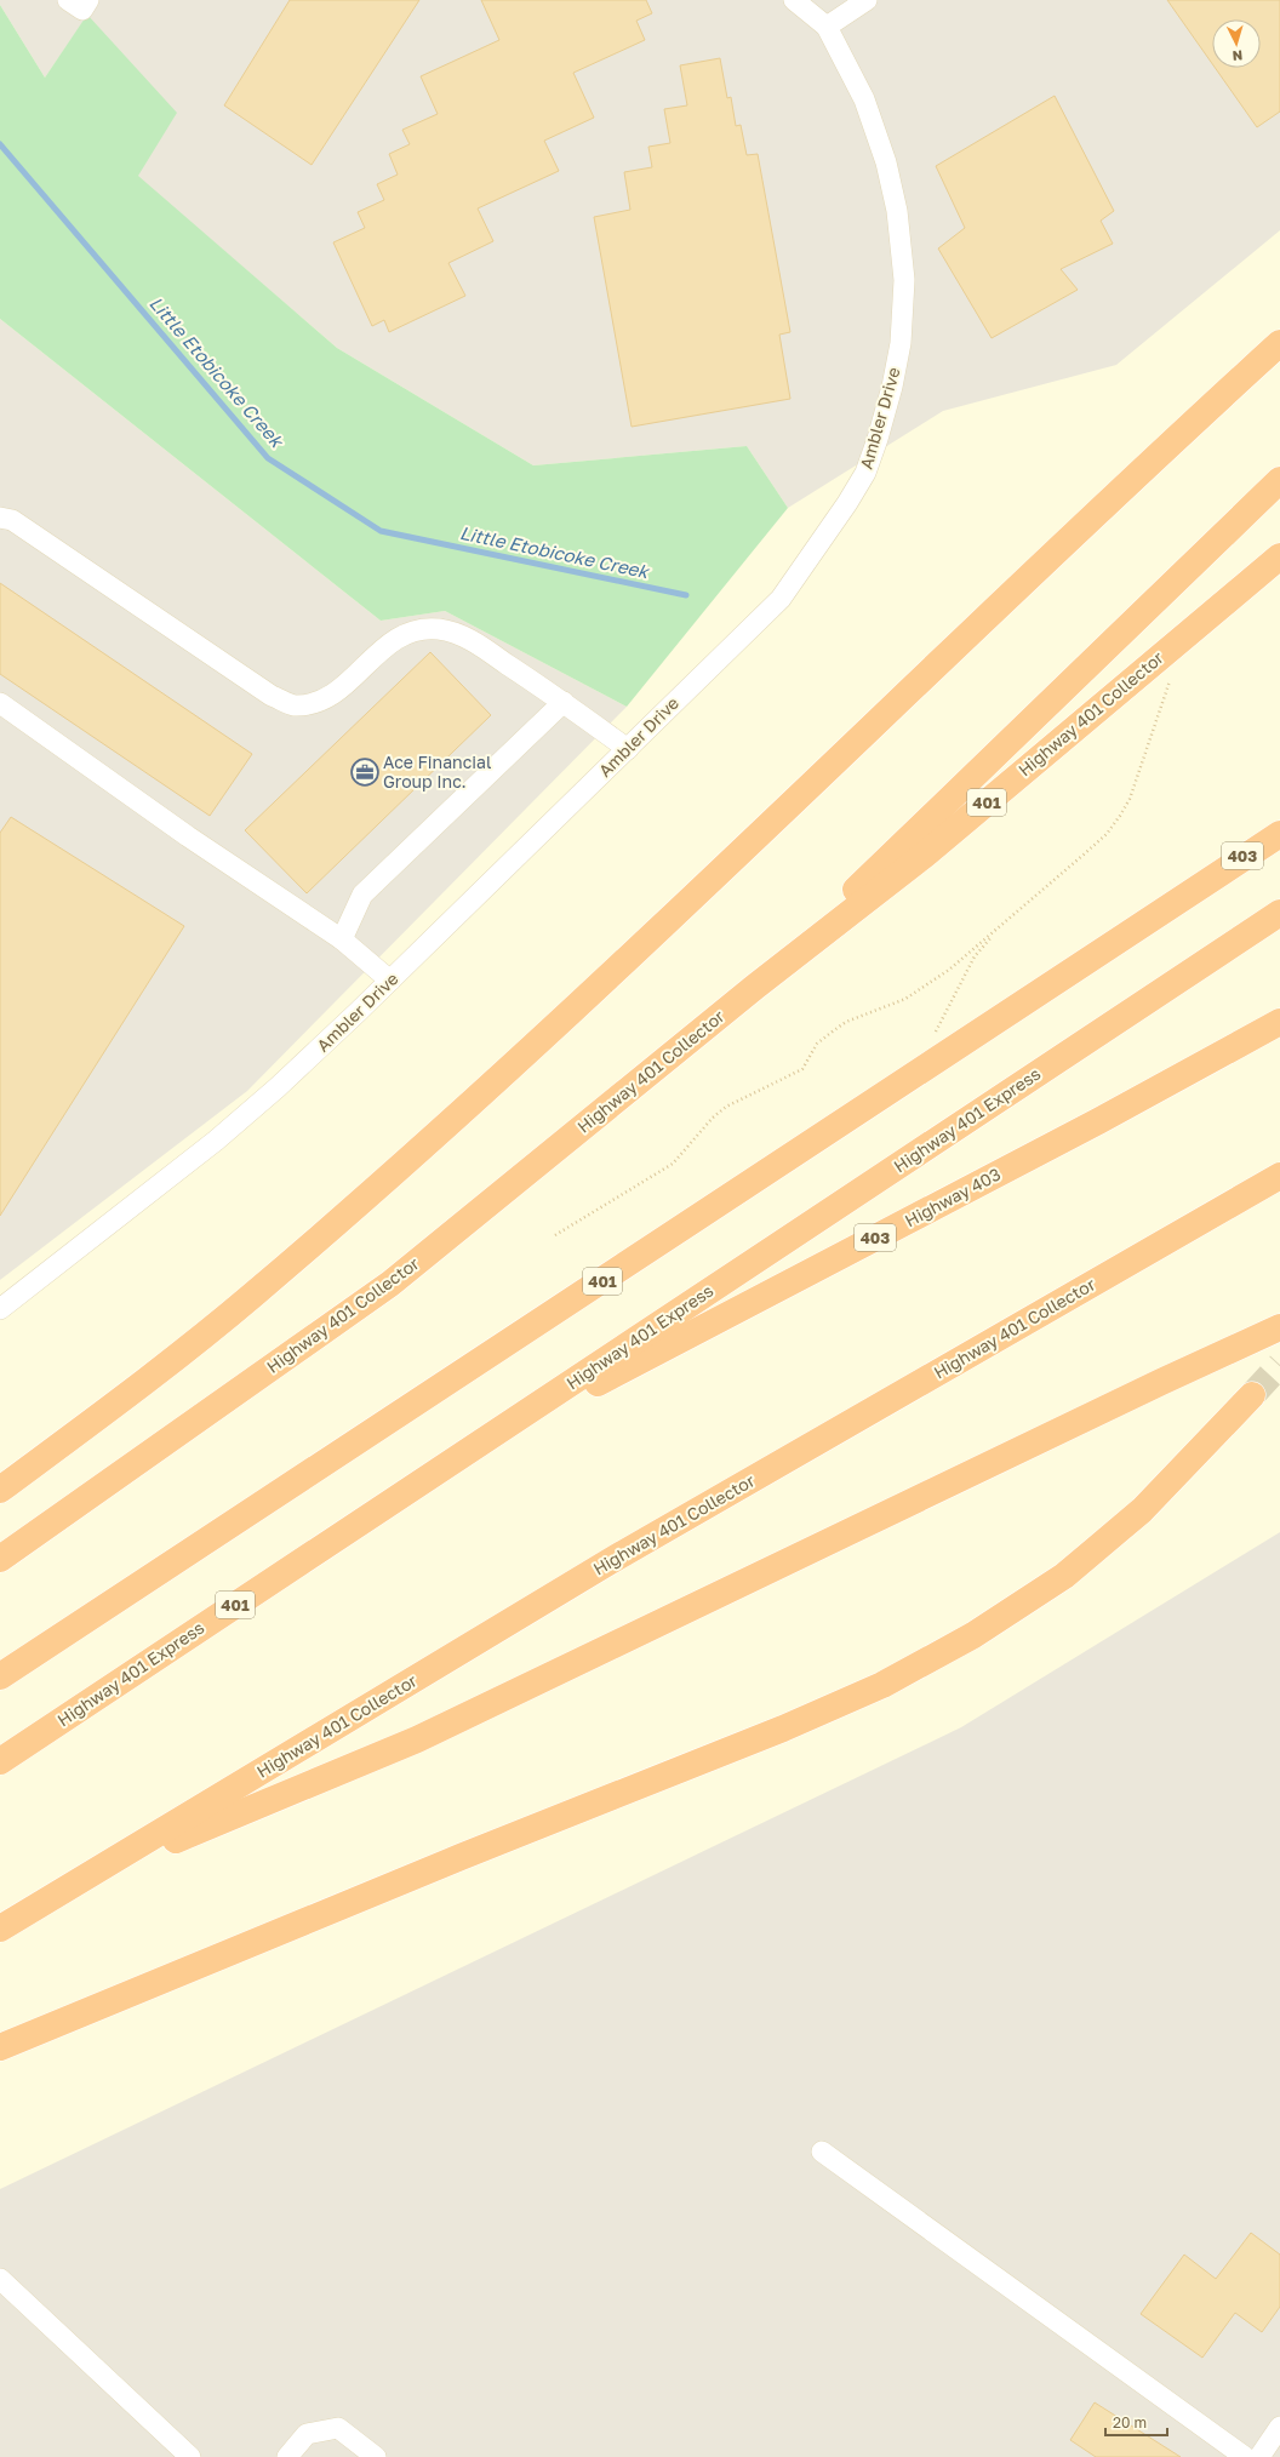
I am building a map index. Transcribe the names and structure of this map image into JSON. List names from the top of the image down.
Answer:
{
  "streets": {
    "highway": [
      "Highway 401 Collector",
      "401",
      "403",
      "Highway 401 Express",
      "Highway 403"
    ],
    "street": ["Ambler Drive"]
  },
  "crossings": [
    ["401", "403"],
    ["Highway 401 Express", "Highway 403"]
  ],
  "water": ["Little Etobicoke Creek"],
  "places": {
    "office": ["Ace Financial Group Inc."]
  },
  "scale_bar": "20 m",
  "north": "bottom"
}
